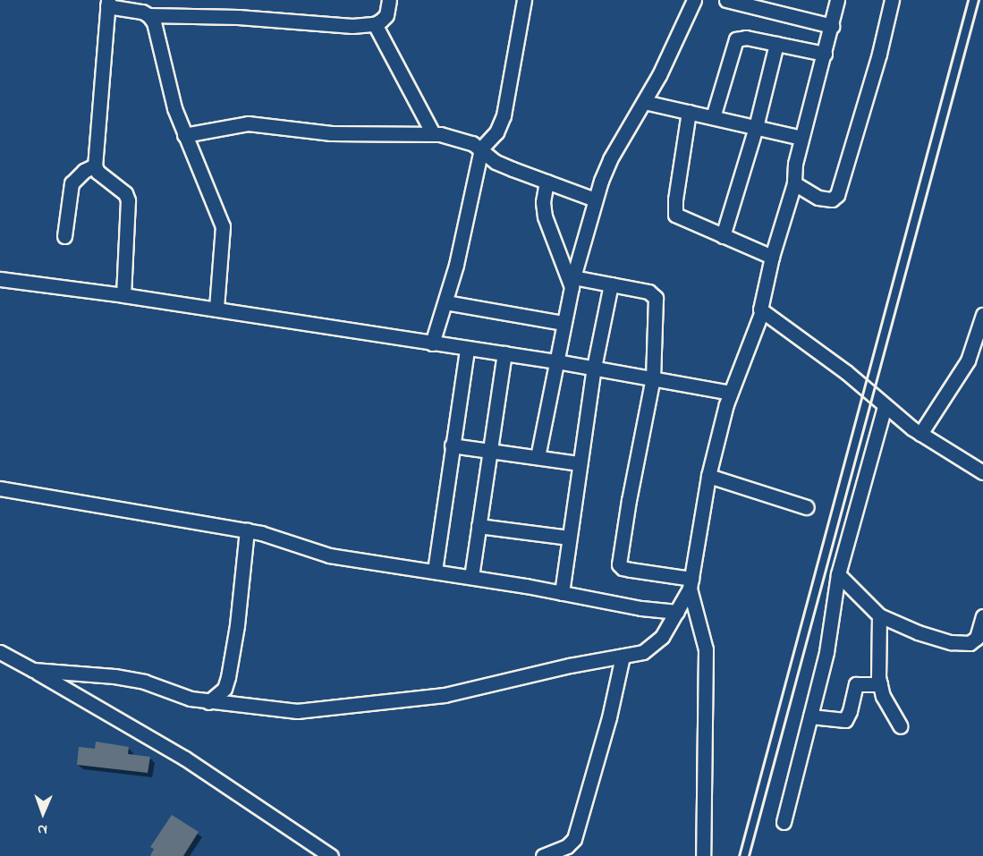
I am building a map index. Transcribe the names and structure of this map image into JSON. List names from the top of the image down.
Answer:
{
  "north": "bottom"
}
